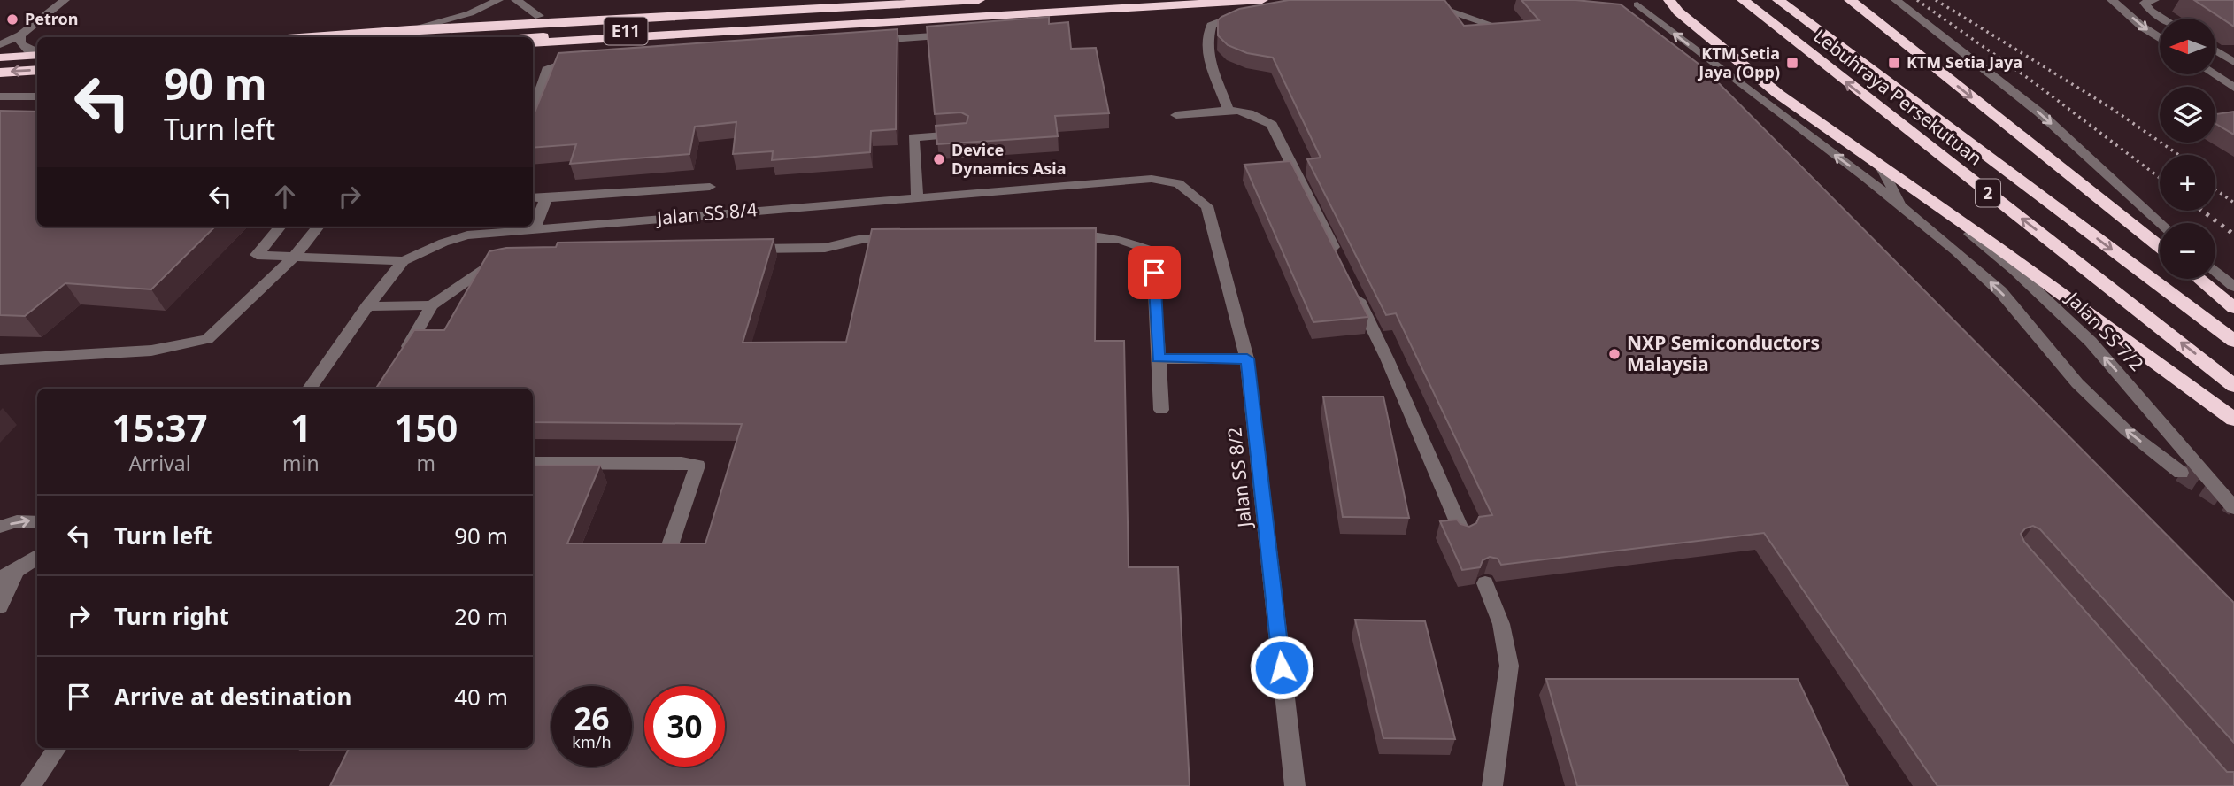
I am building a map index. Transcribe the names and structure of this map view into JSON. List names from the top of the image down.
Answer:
{
  "streets": {
    "highway": ["E11", "Lebuhraya Persekutuan", "2"],
    "street": ["Jalan SS 8/4", "Jalan SS 7/2", "Jalan SS 8/2"]
  },
  "crossings": [
    ["Jalan SS 8/4", "Jalan SS 8/2"]
  ],
  "places": {
    "other": ["Petron", "Device Dynamics Asia", "NXP Semiconductors Malaysia"],
    "transit": ["KTM Setia Jaya (Opp)", "KTM Setia Jaya"]
  },
  "north": "left",
  "page": {
    "map_buttons": ["+", "−"],
    "turn": ["90 m", "Turn left"],
    "eta": [
      "15:37",
      "Arrival",
      "1",
      "min",
      "150",
      "m"
    ],
    "list": [
      {
        "name": "Turn left",
        "value": "90 m"
      },
      {
        "name": "Turn right",
        "value": "20 m"
      },
      {
        "name": "Arrive at destination",
        "value": "40 m"
      }
    ],
    "speed": "26 km/h",
    "limit": "30"
  }
}
